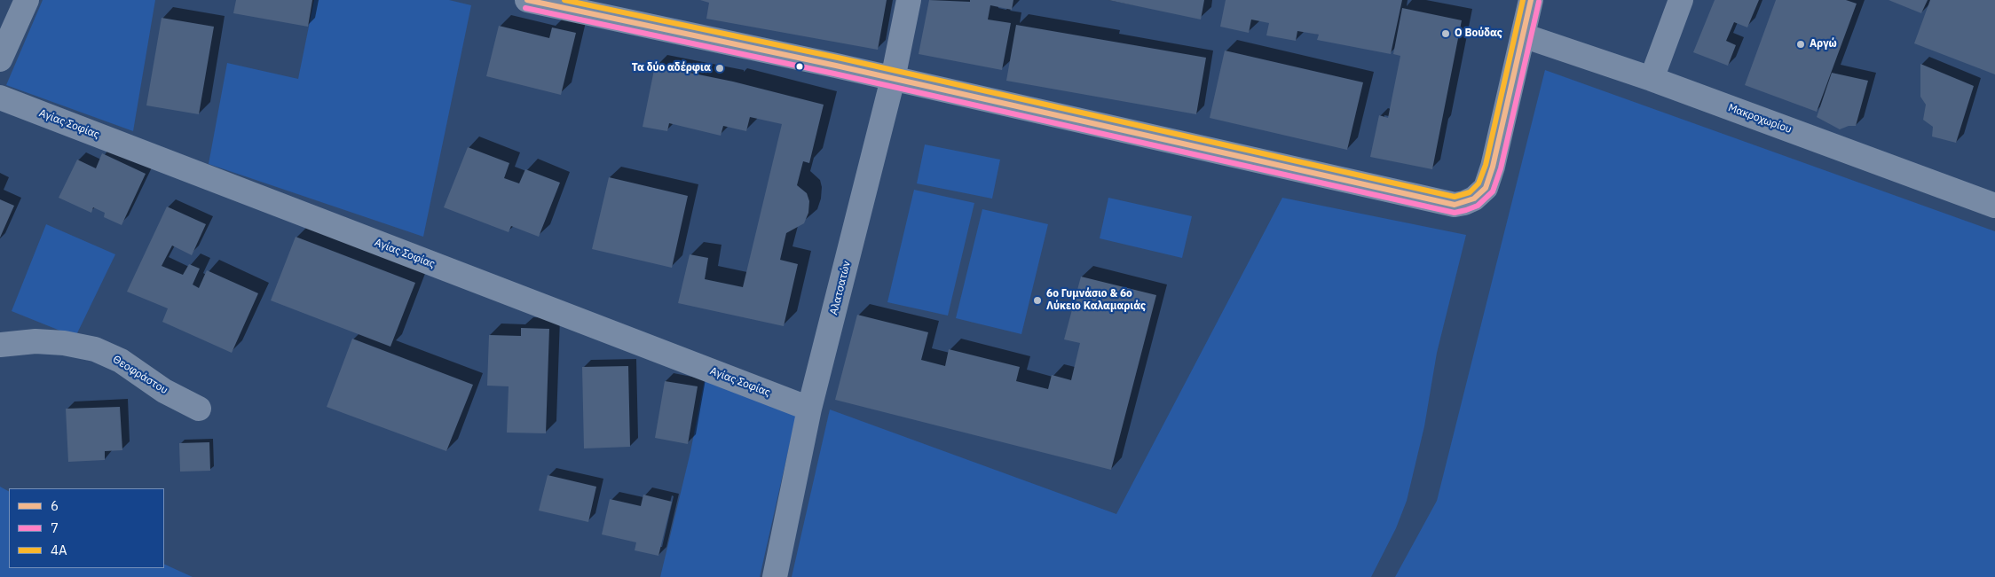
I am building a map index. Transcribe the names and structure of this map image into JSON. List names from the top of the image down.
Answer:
{
  "streets": {
    "street": [
      "Μακροχωρίου",
      "Αγίας Σοφίας",
      "Αλατσατών",
      "Θεοφράστου"
    ]
  },
  "crossings": [
    ["Αγίας Σοφίας", "Αλατσατών"]
  ],
  "places": [
    "Ο Βούδας",
    "Αργώ",
    "Τα δύο αδέρφια",
    "6ο Γυμνάσιο & 6ο Λύκειο Καλαμαριάς"
  ],
  "lines": ["transit line 6", "transit line 4Α", "transit line 7"],
  "legend": ["6", "7", "4Α"]
}
